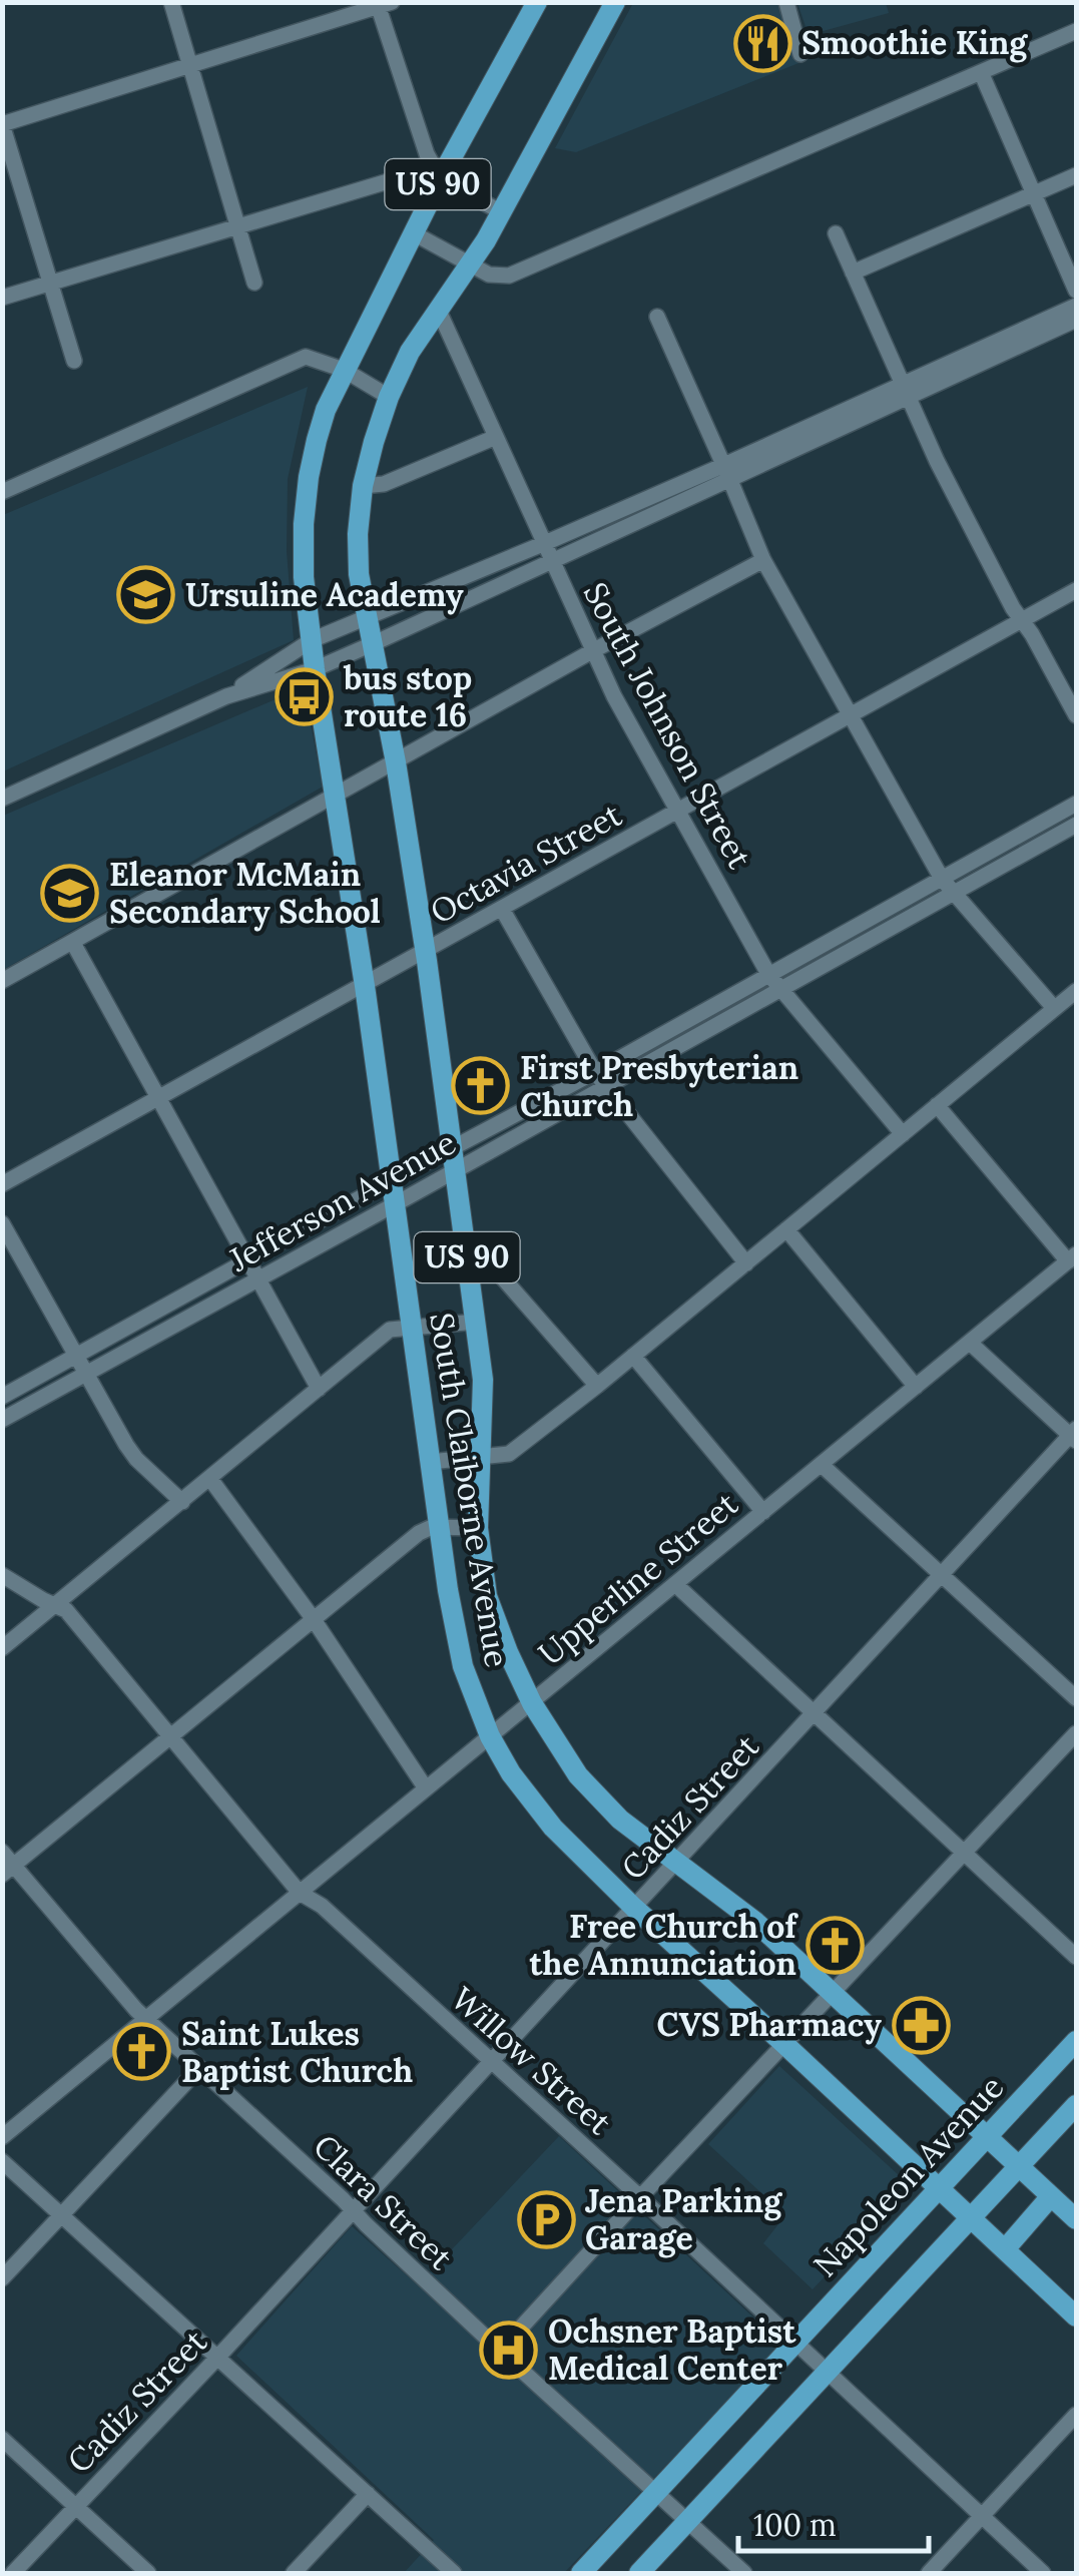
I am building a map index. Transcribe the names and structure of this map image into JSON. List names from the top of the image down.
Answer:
{
  "streets": {
    "main road": ["US 90", "South Claiborne Avenue", "Napoleon Avenue"],
    "street": [
      "South Johnson Street",
      "Octavia Street",
      "Jefferson Avenue",
      "Upperline Street",
      "Cadiz Street",
      "Willow Street",
      "Clara Street"
    ]
  },
  "crossings": [
    ["South Johnson Street", "Octavia Street"],
    ["South Johnson Street", "Jefferson Avenue"],
    ["South Johnson Street", "South Claiborne Avenue"],
    ["Octavia Street", "South Claiborne Avenue"],
    ["Jefferson Avenue", "South Claiborne Avenue"],
    ["South Claiborne Avenue", "Upperline Street"],
    ["South Claiborne Avenue", "Cadiz Street"],
    ["South Claiborne Avenue", "Napoleon Avenue"],
    ["Upperline Street", "Willow Street"],
    ["Upperline Street", "Clara Street"],
    ["Cadiz Street", "Willow Street"],
    ["Cadiz Street", "Clara Street"],
    ["Willow Street", "Napoleon Avenue"],
    ["Napoleon Avenue", "Clara Street"]
  ],
  "places": {
    "restaurant": ["Smoothie King"],
    "school or university": ["Ursuline Academy", "Eleanor McMain Secondary School"],
    "bus stop": ["bus stop route 16"],
    "church": ["First Presbyterian Church", "Free Church of the Annunciation", "Saint Lukes Baptist Church"],
    "pharmacy": ["CVS Pharmacy"],
    "parking": ["Jena Parking Garage"],
    "hospital": ["Ochsner Baptist Medical Center"]
  },
  "scale_bar": "100 m"
}
